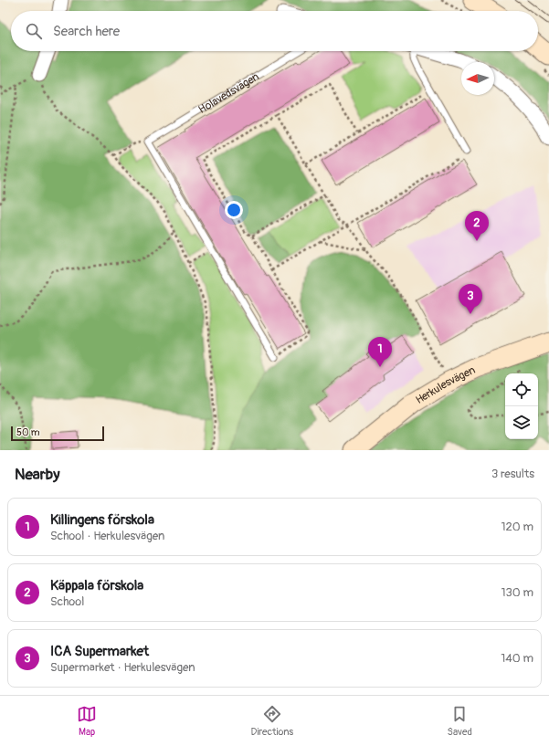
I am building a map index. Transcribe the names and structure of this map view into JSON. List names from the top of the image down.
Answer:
{
  "streets": {
    "street": ["Herkulesvägen"],
    "lane": ["Holavedsvägen"]
  },
  "scale_bar": "50 m",
  "north": "left",
  "page": {
    "search": "Search here",
    "pins": ["2", "3", "1"],
    "scale": "50 m",
    "heading": ["Nearby", "3 results"],
    "list": [
      {
        "mark": "1",
        "name": "Killingens förskola",
        "note": "School · Herkulesvägen",
        "value": "120 m"
      },
      {
        "mark": "2",
        "name": "Käppala förskola",
        "note": "School",
        "value": "130 m"
      },
      {
        "mark": "3",
        "name": "ICA Supermarket",
        "note": "Supermarket · Herkulesvägen",
        "value": "140 m"
      }
    ],
    "nav": ["Map", "Directions", "Saved"]
  }
}
